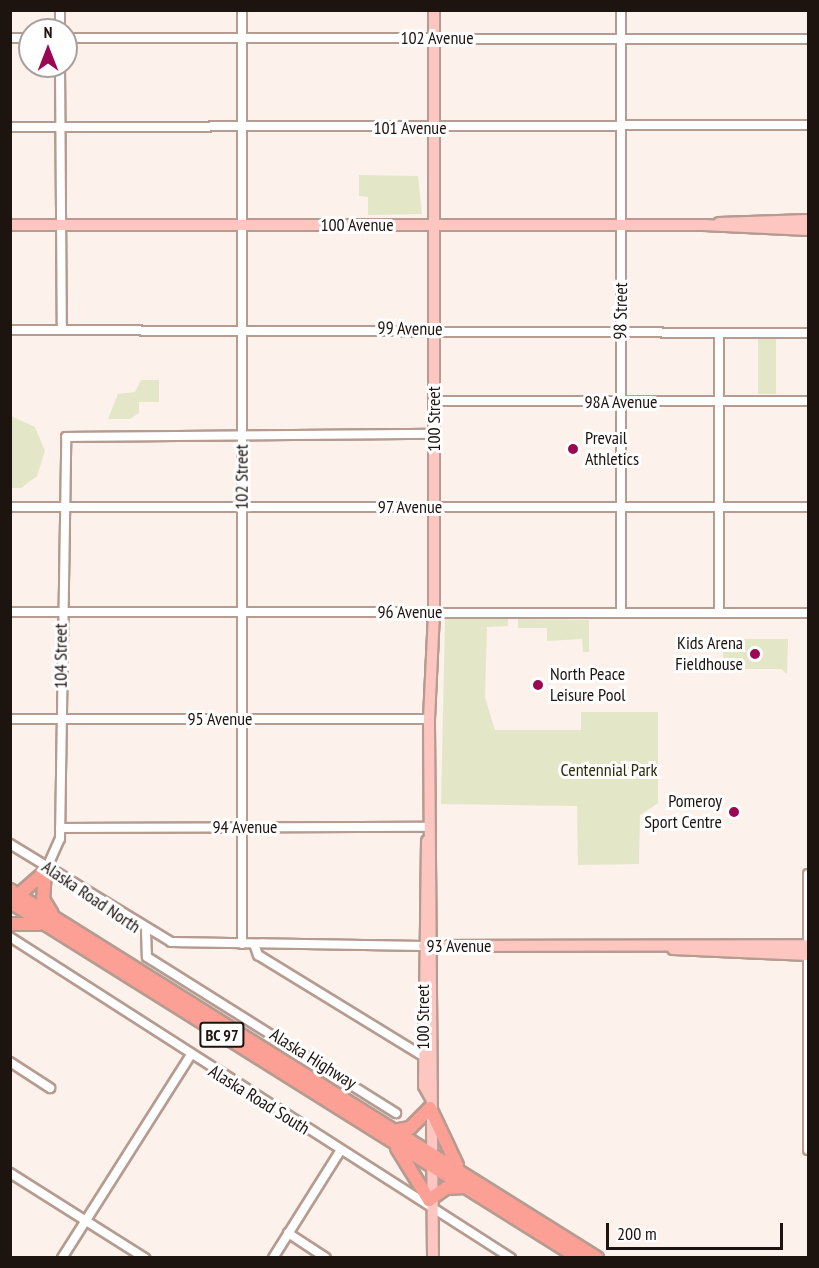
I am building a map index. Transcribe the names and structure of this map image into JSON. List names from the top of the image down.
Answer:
{
  "streets": {
    "highway": ["BC 97", "Alaska Highway"],
    "main road": ["100 Avenue", "100 Street", "93 Avenue"],
    "street": [
      "102 Avenue",
      "101 Avenue",
      "98 Street",
      "99 Avenue",
      "98A Avenue",
      "102 Street",
      "97 Avenue",
      "96 Avenue",
      "104 Street",
      "95 Avenue",
      "94 Avenue",
      "Alaska Road North",
      "Alaska Road South"
    ]
  },
  "crossings": [
    ["102 Avenue", "98 Street"],
    ["102 Avenue", "100 Street"],
    ["102 Avenue", "102 Street"],
    ["101 Avenue", "98 Street"],
    ["101 Avenue", "100 Street"],
    ["101 Avenue", "102 Street"],
    ["100 Avenue", "98 Street"],
    ["100 Avenue", "100 Street"],
    ["100 Avenue", "102 Street"],
    ["98 Street", "99 Avenue"],
    ["98 Street", "98A Avenue"],
    ["98 Street", "97 Avenue"],
    ["98 Street", "96 Avenue"],
    ["99 Avenue", "100 Street"],
    ["99 Avenue", "102 Street"],
    ["98A Avenue", "100 Street"],
    ["100 Street", "97 Avenue"],
    ["100 Street", "96 Avenue"],
    ["100 Street", "95 Avenue"],
    ["100 Street", "94 Avenue"],
    ["100 Street", "93 Avenue"],
    ["100 Street", "Alaska Highway"],
    ["100 Street", "Alaska Road South"],
    ["102 Street", "97 Avenue"],
    ["102 Street", "96 Avenue"],
    ["102 Street", "104 Street"],
    ["102 Street", "95 Avenue"],
    ["102 Street", "94 Avenue"],
    ["102 Street", "93 Avenue"],
    ["97 Avenue", "104 Street"],
    ["96 Avenue", "104 Street"],
    ["104 Street", "95 Avenue"],
    ["104 Street", "94 Avenue"],
    ["104 Street", "Alaska Road North"],
    ["Alaska Road North", "93 Avenue"]
  ],
  "parks": ["Centennial Park"],
  "places": [
    "Prevail Athletics",
    "Kids Arena Fieldhouse",
    "North Peace Leisure Pool",
    "Pomeroy Sport Centre"
  ],
  "scale_bar": "200 m",
  "north": "top"
}
